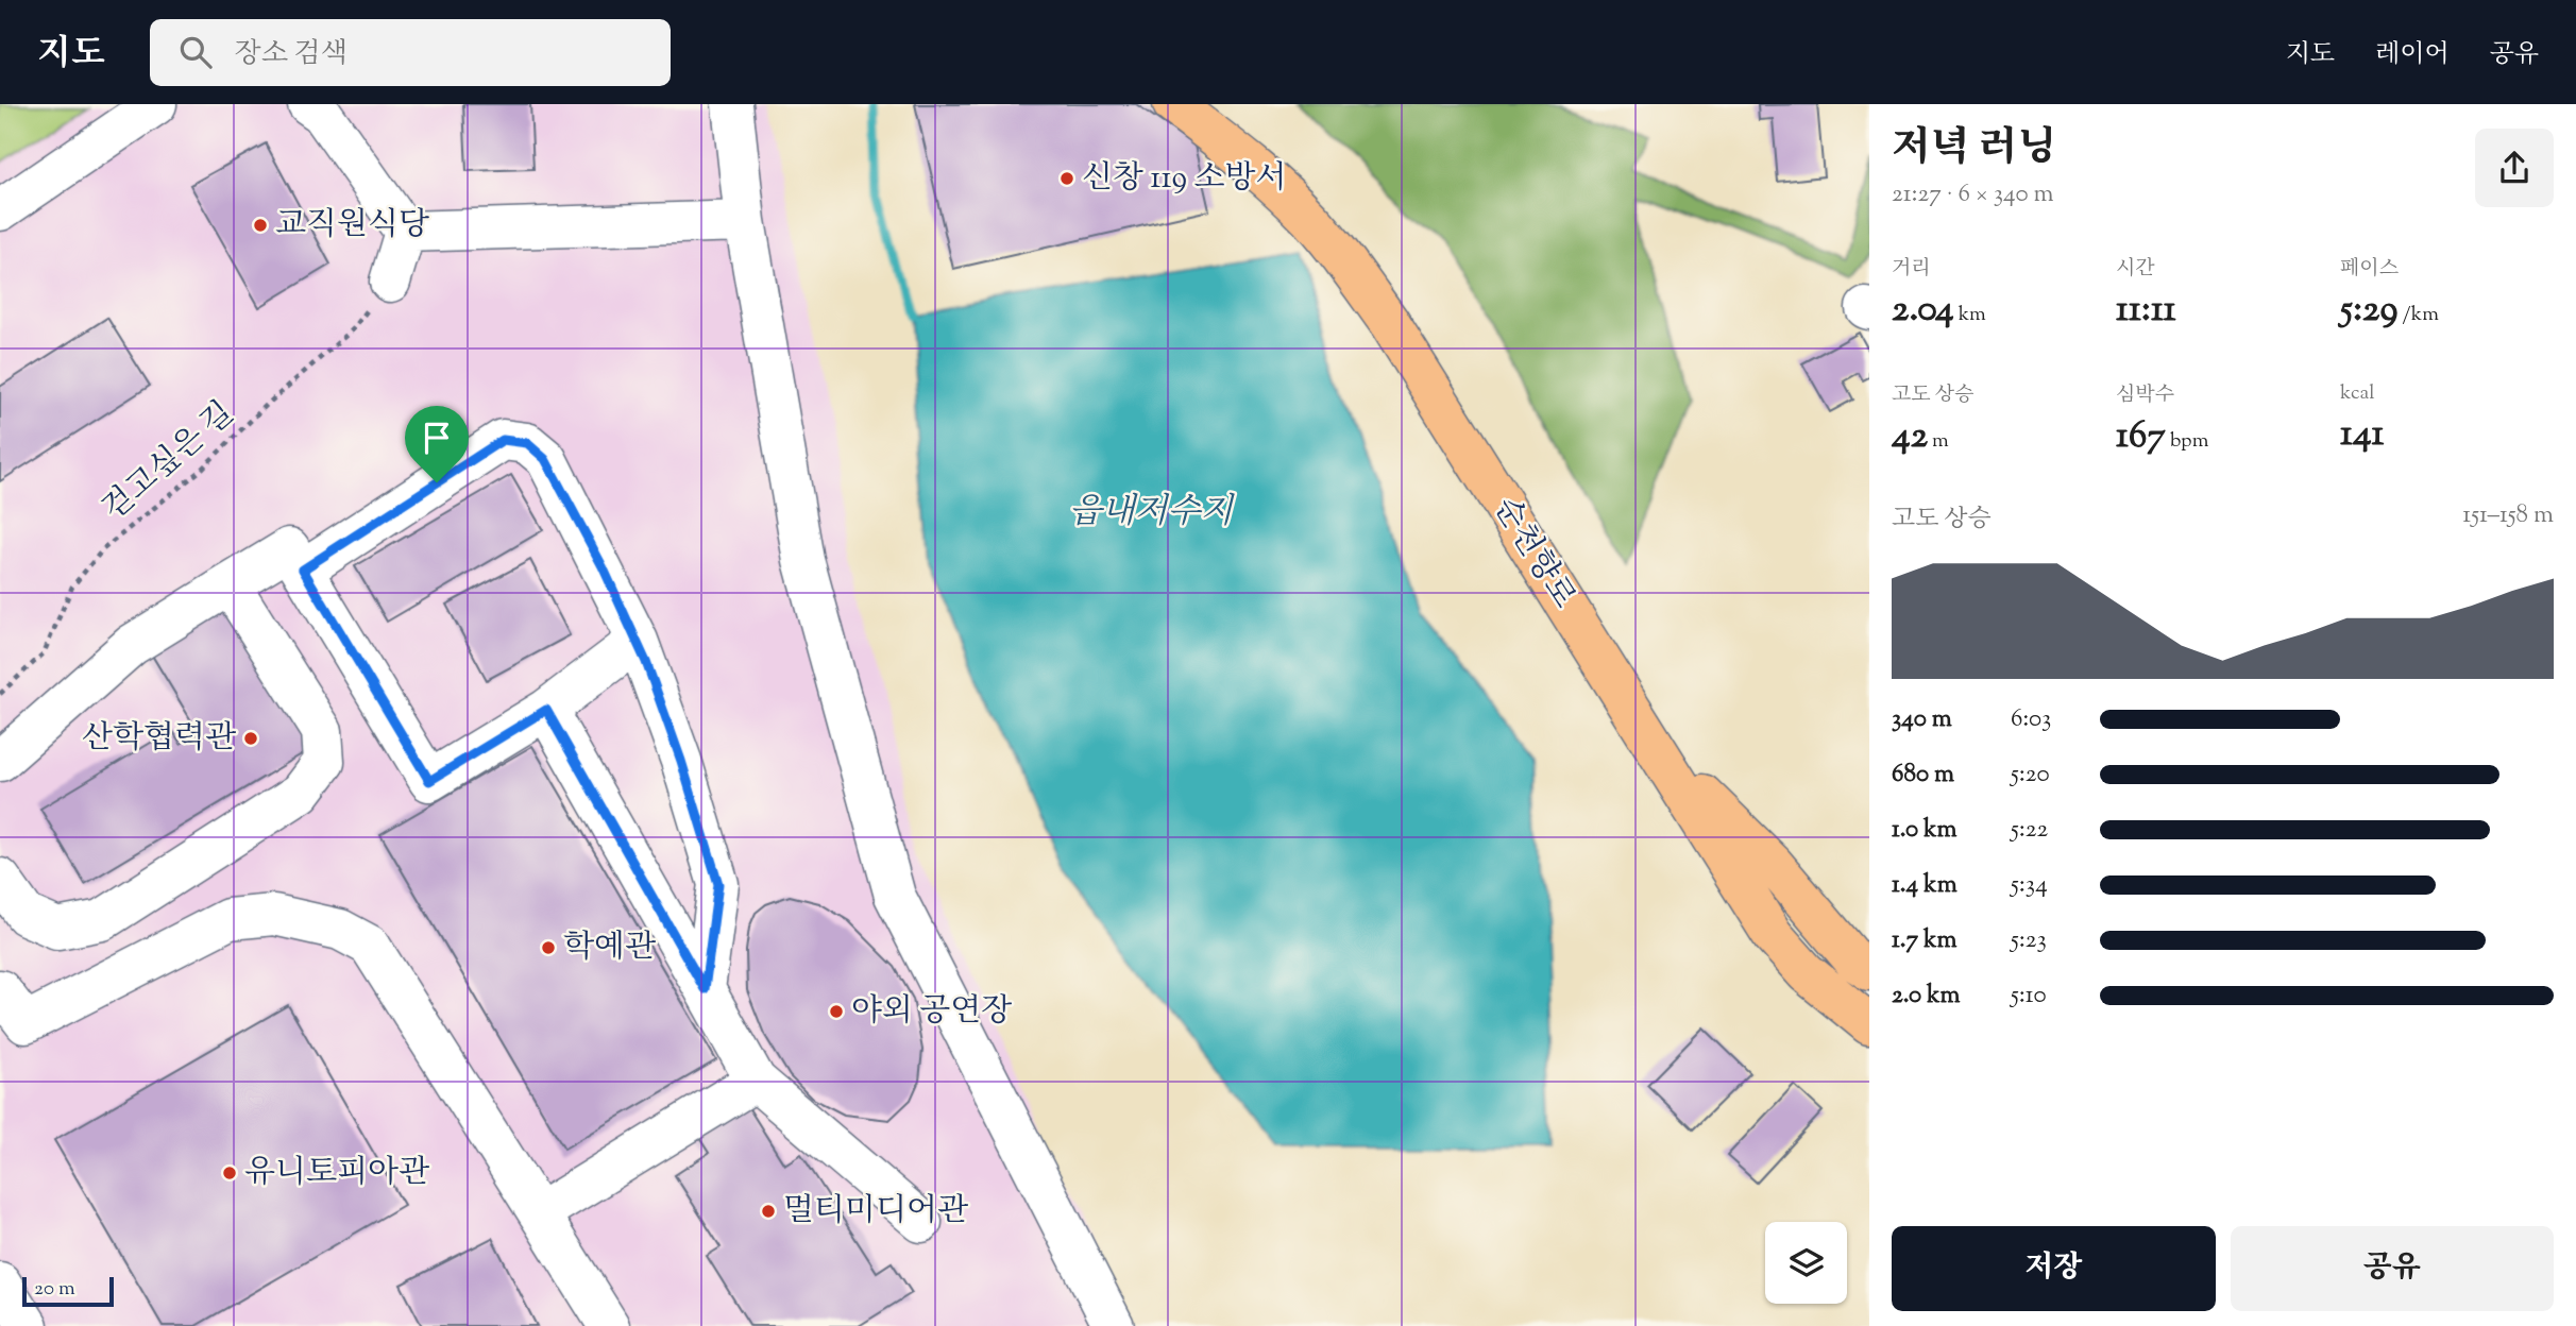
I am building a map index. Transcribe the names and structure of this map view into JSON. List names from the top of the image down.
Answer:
{
  "streets": {
    "main road": ["순천향로"],
    "path": ["걷고싶은 길"]
  },
  "water": ["읍내저수지"],
  "places": [
    "신창 119 소방서",
    "교직원식당",
    "산학협력관",
    "학예관",
    "야외 공연장",
    "유니토피아관",
    "멀티미디어관"
  ],
  "scale_bar": "20 m",
  "page": {
    "header": "지도",
    "search": "장소 검색",
    "nav": ["지도", "레이어", "공유"],
    "heading": ["저녁 러닝", "21:27 · 6 × 340 m"],
    "stats": [
      ["거리", "2.04 km"],
      ["시간", "11:11"],
      ["페이스", "5:29 /km"],
      ["고도 상승", "42 m"],
      ["심박수", "167 bpm"],
      ["kcal", "141"]
    ],
    "chart": ["고도 상승", "151–158 m"],
    "list": [
      {
        "name": "340 m",
        "note": "6:03"
      },
      {
        "name": "680 m",
        "note": "5:20"
      },
      {
        "name": "1.0 km",
        "note": "5:22"
      },
      {
        "name": "1.4 km",
        "note": "5:34"
      },
      {
        "name": "1.7 km",
        "note": "5:23"
      },
      {
        "name": "2.0 km",
        "note": "5:10"
      }
    ],
    "buttons": ["저장", "공유"],
    "scale": "20 m"
  }
}
